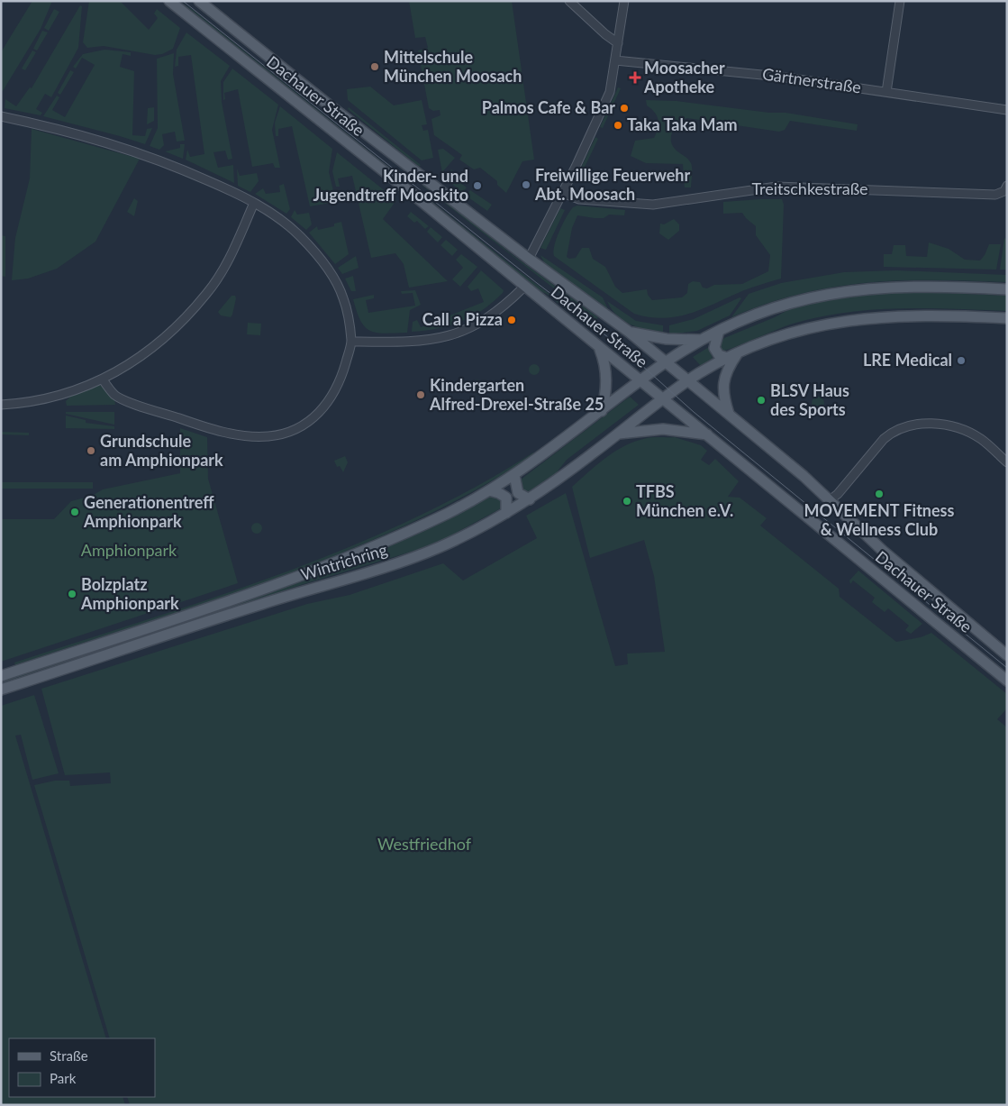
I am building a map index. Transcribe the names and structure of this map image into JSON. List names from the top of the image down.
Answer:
{
  "streets": {
    "main road": ["Dachauer Straße", "Wintrichring"],
    "street": ["Gärtnerstraße", "Treitschkestraße"]
  },
  "crossings": [
    ["Dachauer Straße", "Wintrichring"]
  ],
  "parks": ["Amphionpark", "Westfriedhof"],
  "places": {
    "other": [
      "Mittelschule München Moosach",
      "Palmos Cafe & Bar",
      "Taka Taka Mam",
      "Freiwillige Feuerwehr Abt. Moosach",
      "Kinder- und Jugendtreff Mooskito",
      "Call a Pizza",
      "LRE Medical",
      "Kindergarten Alfred-Drexel-Straße 25",
      "BLSV Haus des Sports",
      "Grundschule am Amphionpark",
      "MOVEMENT Fitness & Wellness Club",
      "TFBS München e.V.",
      "Generationentreff Amphionpark",
      "Bolzplatz Amphionpark"
    ],
    "health": ["Moosacher Apotheke"]
  },
  "legend": ["Straße", "Park"]
}
